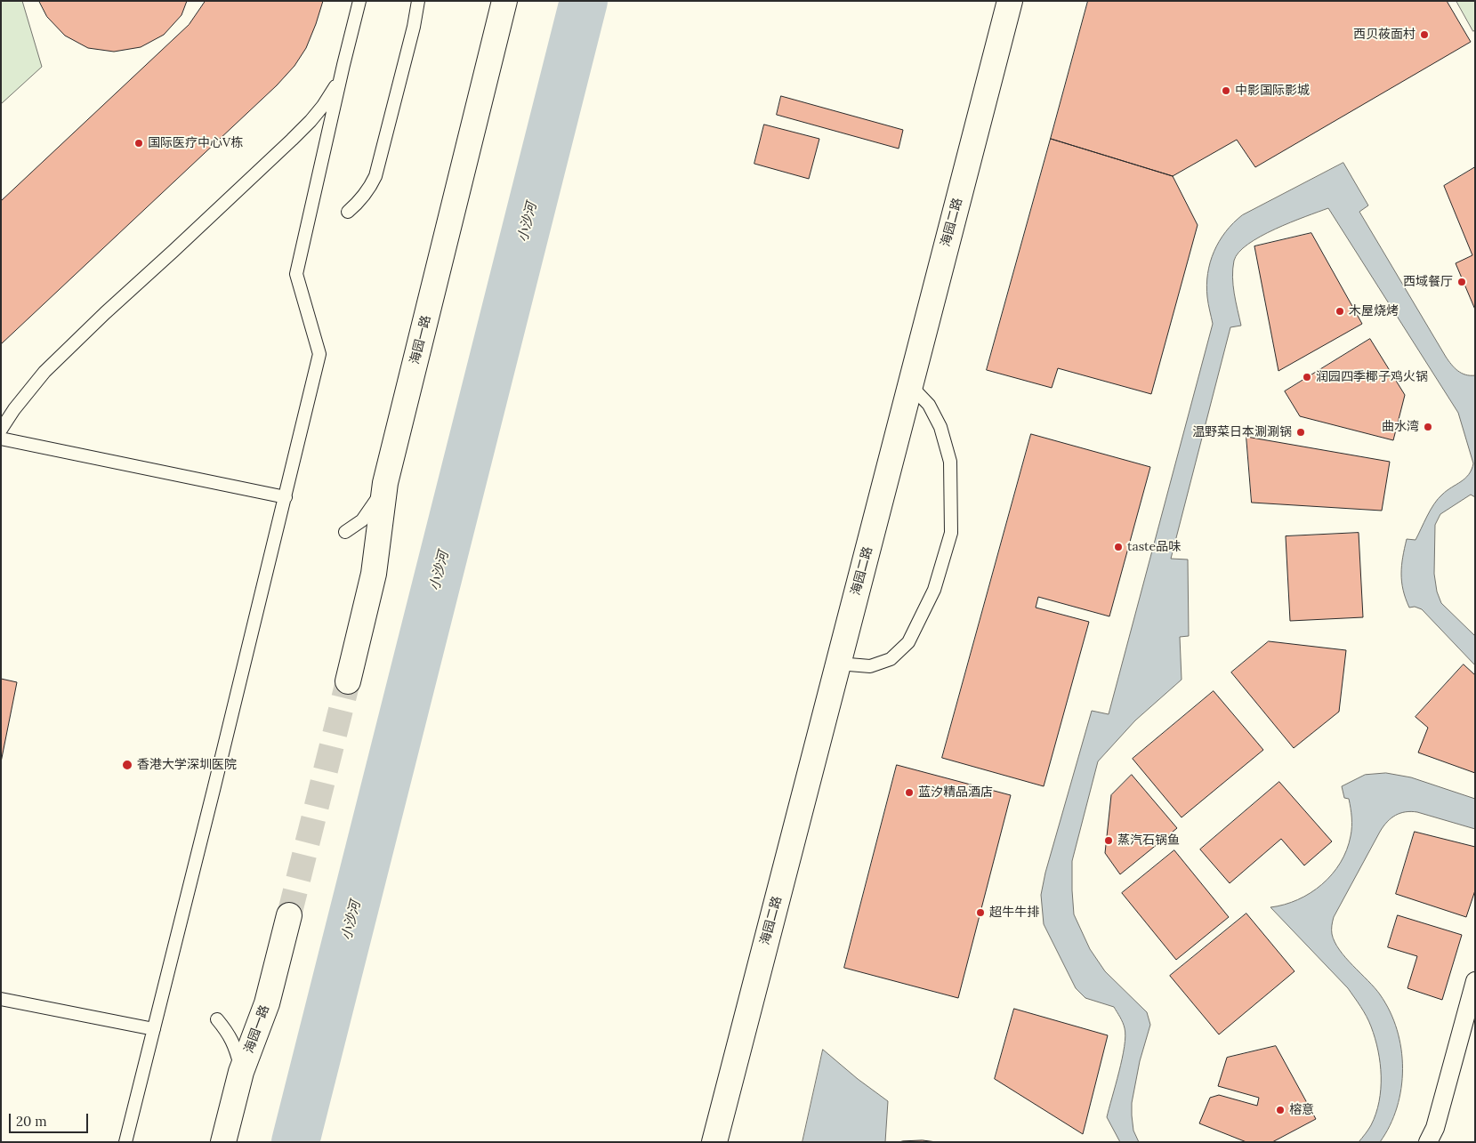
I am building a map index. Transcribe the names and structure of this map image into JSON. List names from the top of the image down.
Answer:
{
  "streets": {
    "street": ["海园二路", "海园一路"]
  },
  "water": ["小沙河"],
  "places": [
    "西贝莜面村",
    "中影国际影城",
    "国际医疗中心V栋",
    "西域餐厅",
    "木屋烧烤",
    "润园四季椰子鸡火锅",
    "曲水湾",
    "温野菜日本涮涮锅",
    "taste品味",
    "香港大学深圳医院",
    "蓝汐精品酒店",
    "蒸汽石锅鱼",
    "超牛牛排",
    "榕意"
  ],
  "scale_bar": "20 m"
}
